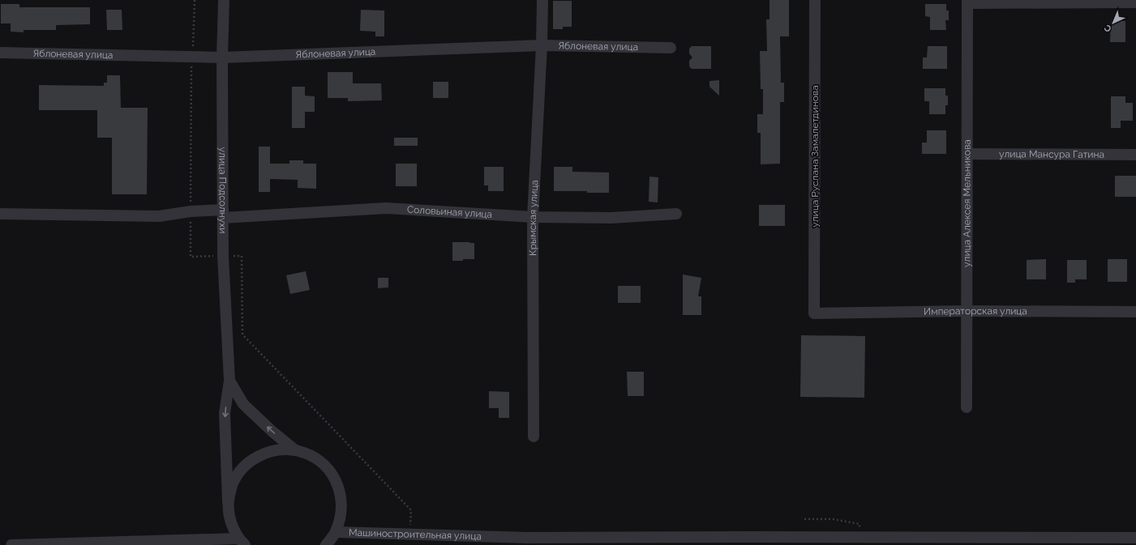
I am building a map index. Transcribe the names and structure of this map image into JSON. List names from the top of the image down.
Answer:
{
  "streets": {
    "street": [
      "Яблоневая улица",
      "улица Мансура Гатина",
      "улица Руслана Замалетдинова",
      "улица Подсолнухи",
      "улица Алексея Мельникова",
      "Соловьиная улица",
      "Крымская улица",
      "Императорская улица",
      "Машиностроительная улица"
    ]
  },
  "crossings": [
    ["Яблоневая улица", "улица Подсолнухи"],
    ["Яблоневая улица", "Крымская улица"],
    ["улица Мансура Гатина", "улица Алексея Мельникова"],
    ["улица Руслана Замалетдинова", "Императорская улица"],
    ["улица Подсолнухи", "Соловьиная улица"],
    ["улица Алексея Мельникова", "Императорская улица"],
    ["Соловьиная улица", "Крымская улица"]
  ],
  "north": "bottom left"
}
